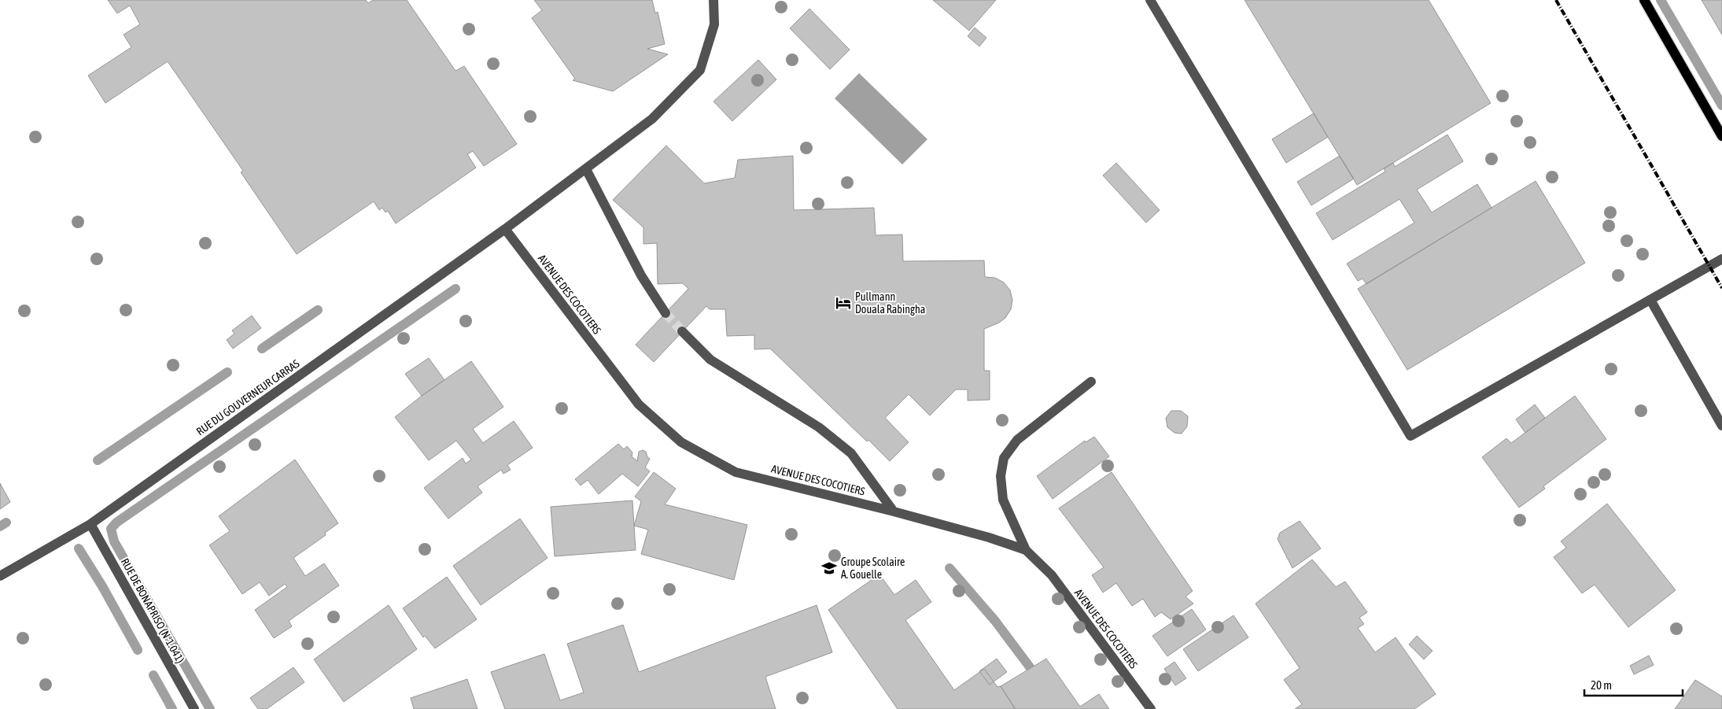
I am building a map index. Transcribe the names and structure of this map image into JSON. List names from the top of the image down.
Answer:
{
  "streets": {
    "street": ["AVENUE DES COCOTIERS", "RUE DU GOUVERNEUR CARRAS", "RUE DE BONAPRISO (N°1.041)"]
  },
  "crossings": [
    ["AVENUE DES COCOTIERS", "RUE DU GOUVERNEUR CARRAS"],
    ["RUE DU GOUVERNEUR CARRAS", "RUE DE BONAPRISO (N°1.041)"]
  ],
  "places": {
    "hotel": ["Pullmann Douala Rabingha"],
    "school or university": ["Groupe Scolaire A. Gouelle"]
  },
  "scale_bar": "20 m"
}
